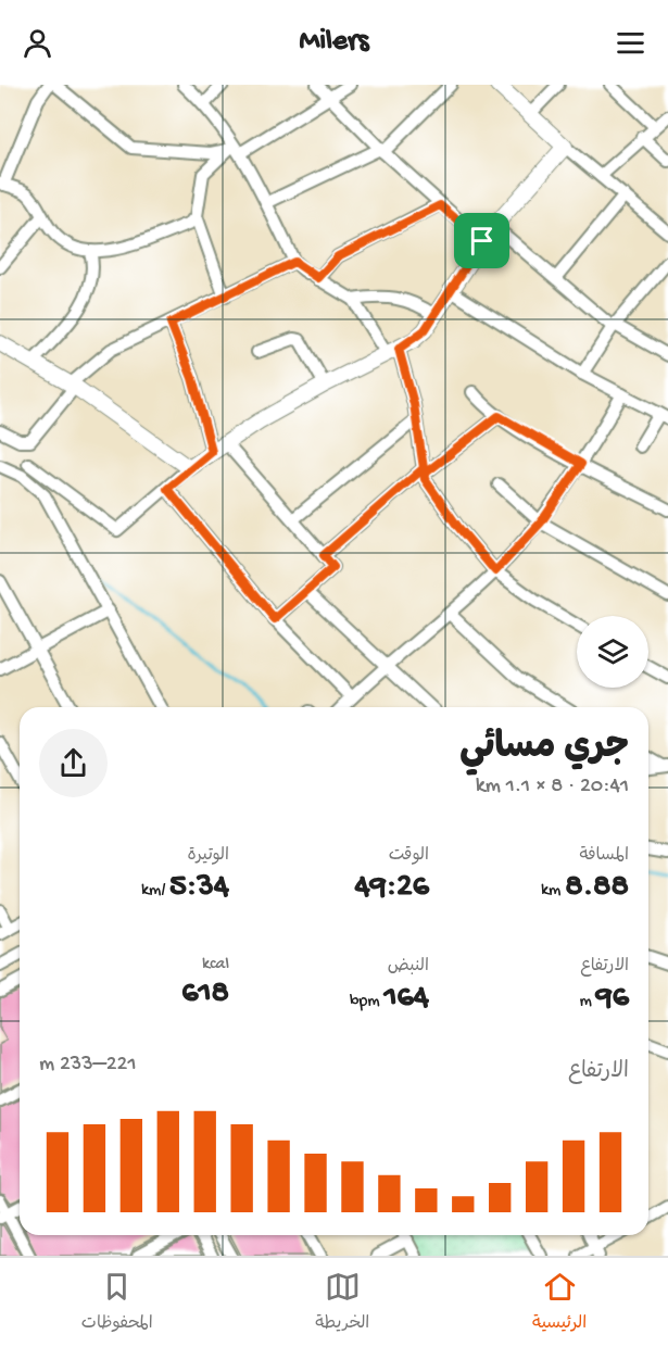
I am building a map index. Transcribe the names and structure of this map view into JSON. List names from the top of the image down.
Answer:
{
  "page": {
    "header": "Milers",
    "heading": ["جري مسائي", "20:41 · 8 × 1.1 km"],
    "stats": [
      ["المسافة", "8.88 km"],
      ["الوقت", "49:26"],
      ["الوتيرة", "5:34 /km"],
      ["الارتفاع", "96 m"],
      ["النبض", "164 bpm"],
      ["kcal", "618"]
    ],
    "chart": ["الارتفاع", "221–233 m"],
    "tabs": ["الرئيسية", "الخريطة", "المحفوظات"]
  }
}
